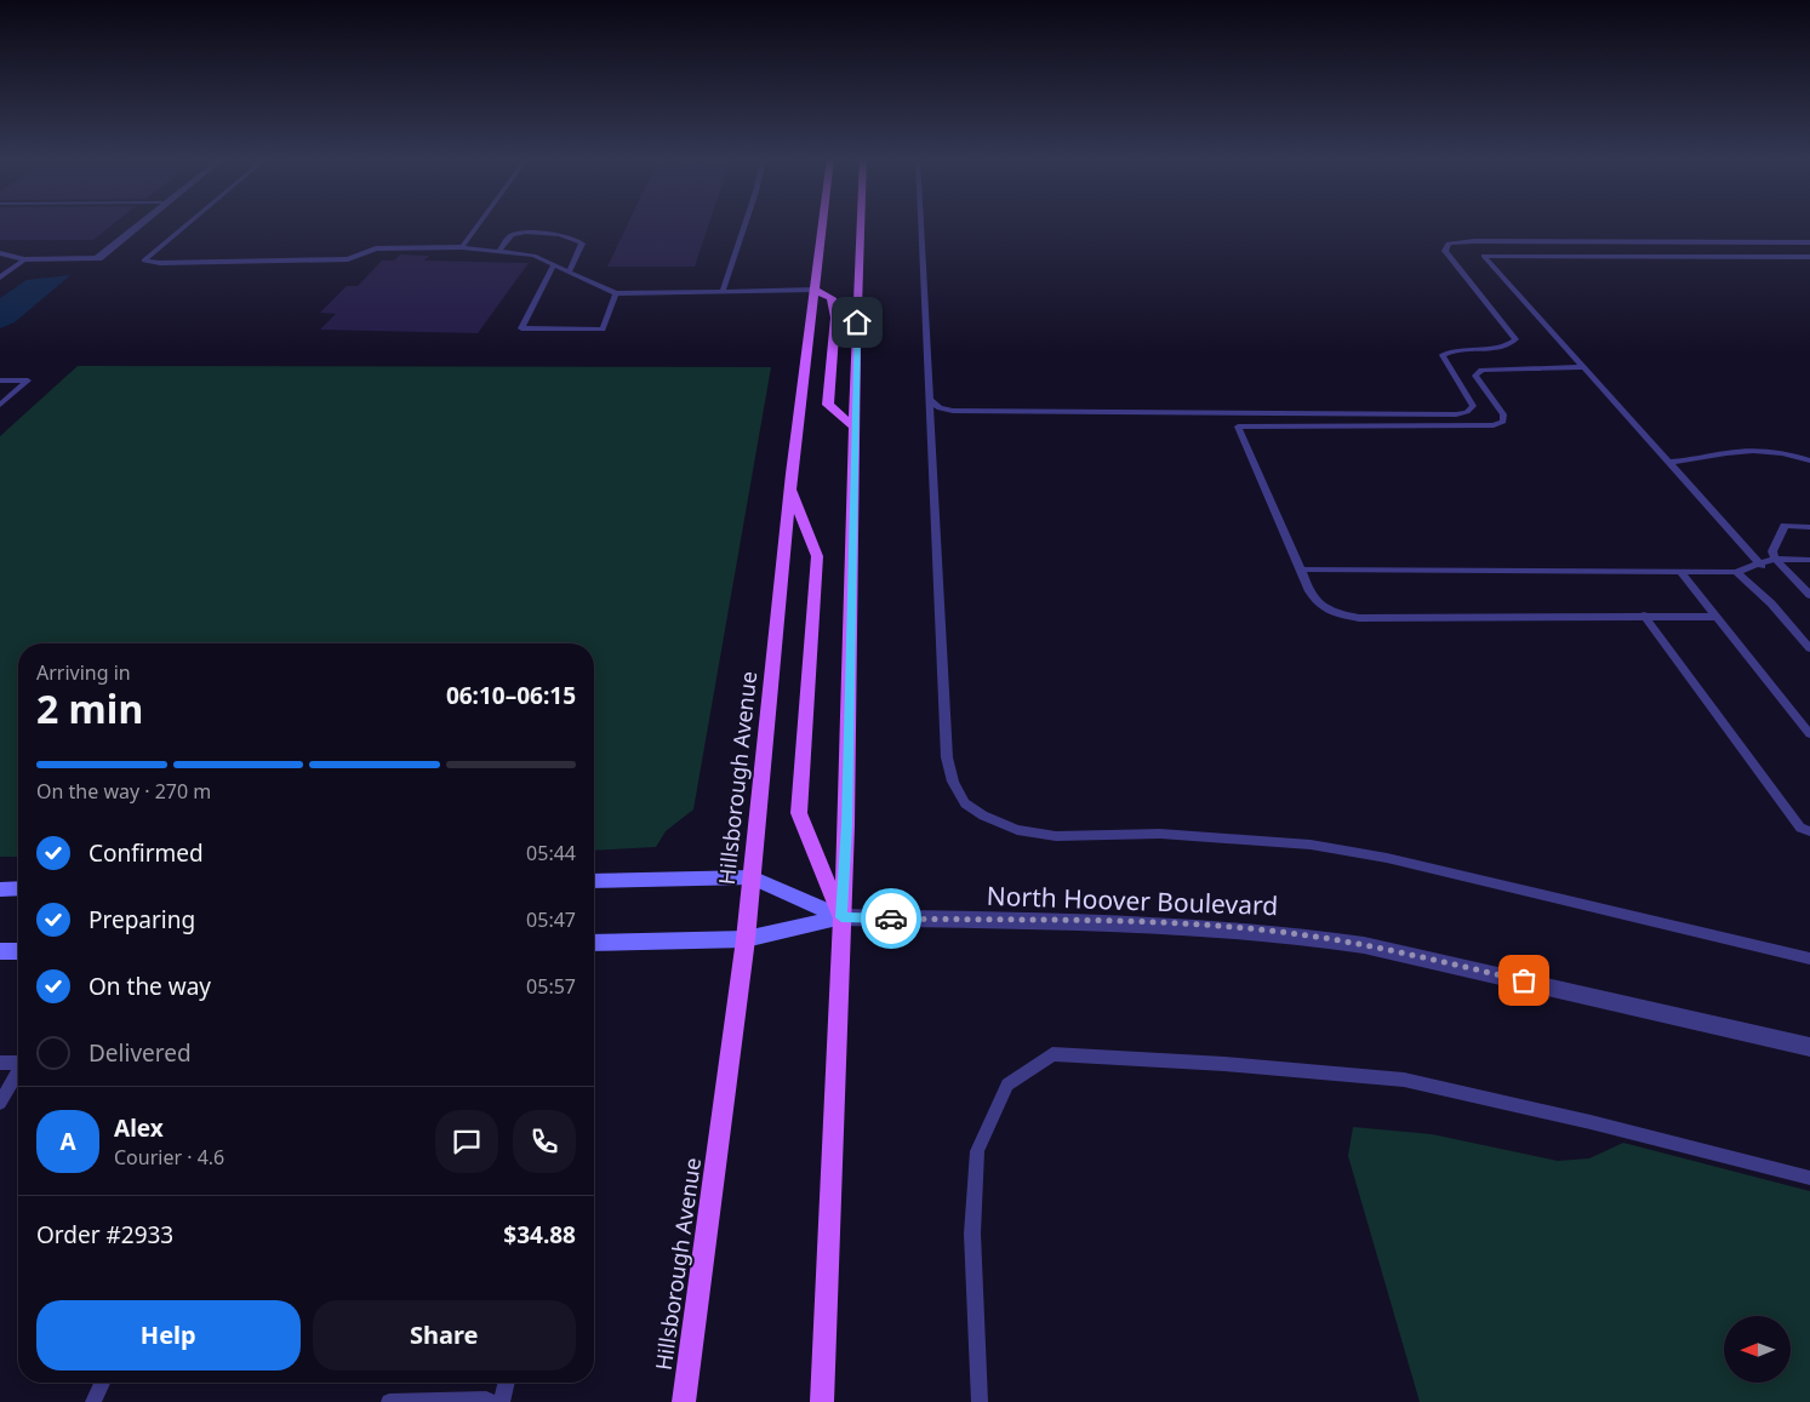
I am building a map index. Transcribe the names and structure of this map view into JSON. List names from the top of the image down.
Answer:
{
  "streets": {
    "main road": ["Hillsborough Avenue"],
    "street": ["North Hoover Boulevard"]
  },
  "north": "left",
  "page": {
    "heading": ["2 min", "Arriving in", "06:10–06:15"],
    "panel": [
      "Alex",
      "Courier · 4.6",
      "Order #2933",
      "$34.88"
    ],
    "bar": "On the way · 270 m",
    "list": [
      ["Confirmed", "05:44"],
      ["Preparing", "05:47"],
      ["On the way", "05:57"],
      "Delivered"
    ],
    "round": "A",
    "buttons": ["Help", "Share"]
  }
}
